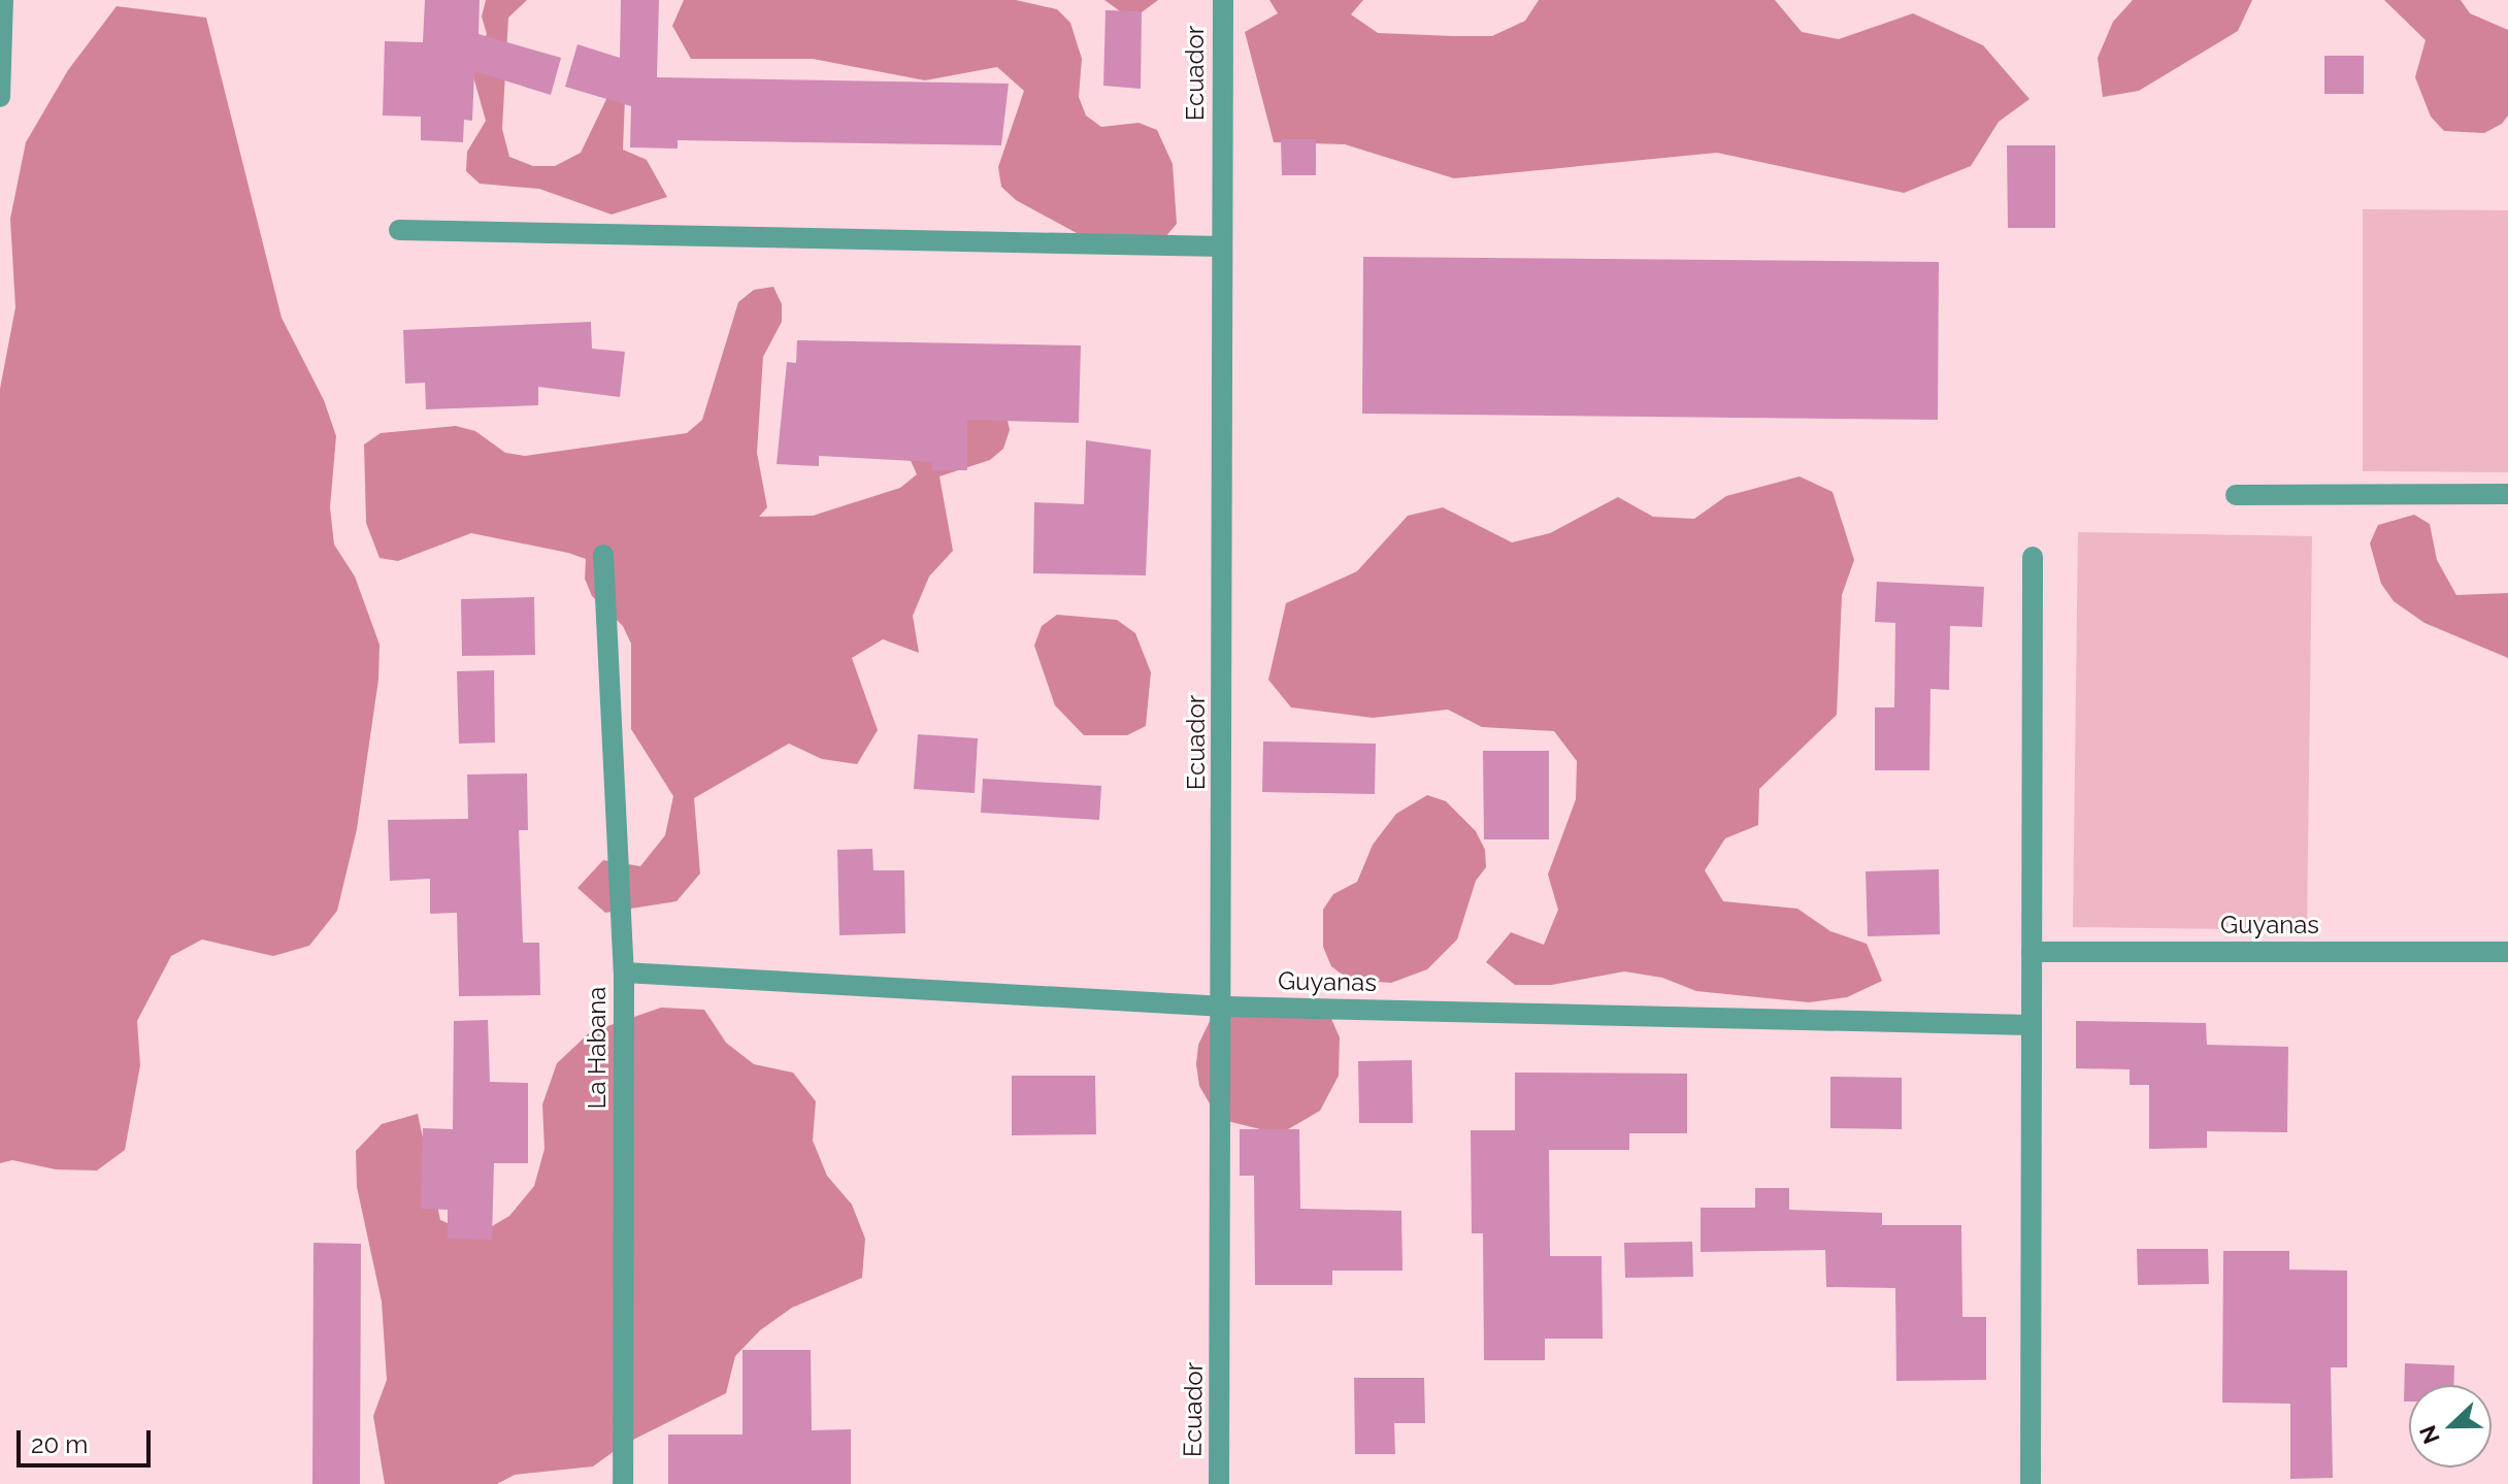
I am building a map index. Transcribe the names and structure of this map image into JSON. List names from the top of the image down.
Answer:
{
  "streets": {
    "street": ["Ecuador", "Guyanas", "La Habana"]
  },
  "crossings": [
    ["Ecuador", "Guyanas"],
    ["Guyanas", "La Habana"]
  ],
  "scale_bar": "20 m",
  "north": "left"
}
